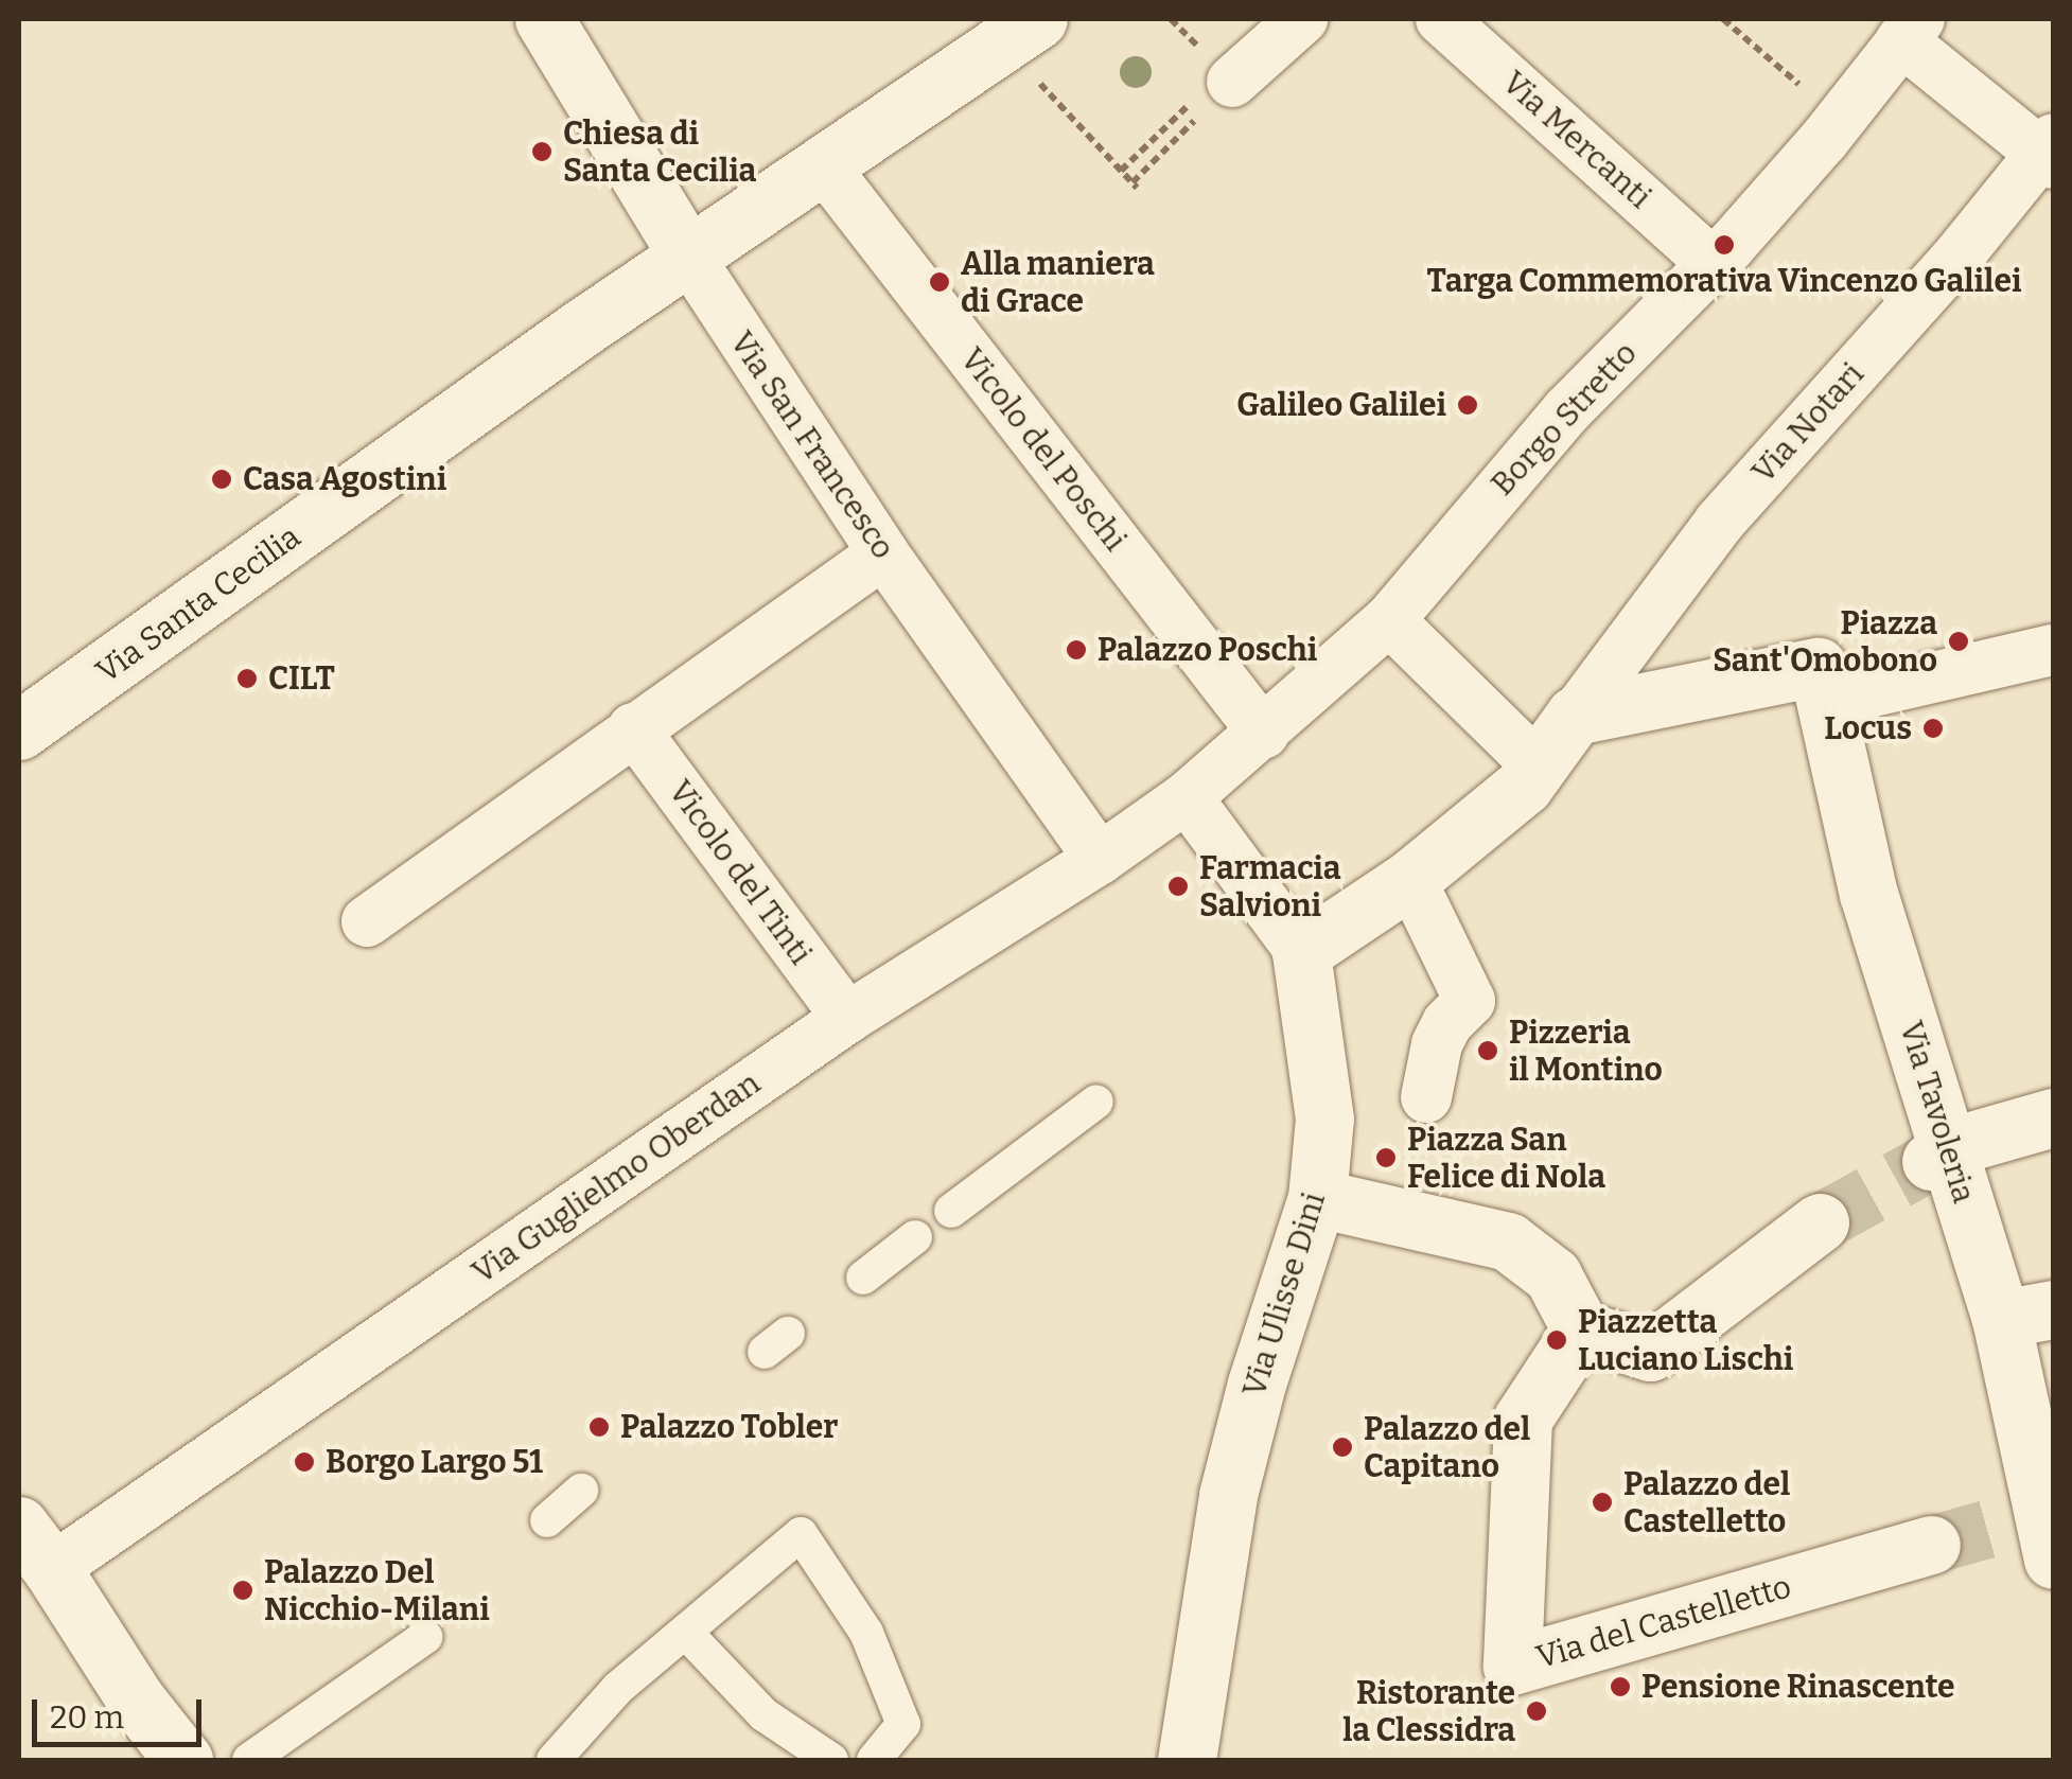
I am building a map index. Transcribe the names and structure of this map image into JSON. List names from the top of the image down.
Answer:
{
  "streets": {
    "street": [
      "Via Mercanti",
      "Borgo Stretto",
      "Via Notari",
      "Via San Francesco",
      "Vicolo del Poschi",
      "Via Santa Cecilia",
      "Vicolo del Tinti",
      "Via Tavoleria",
      "Via Guglielmo Oberdan",
      "Via Ulisse Dini",
      "Via del Castelletto"
    ]
  },
  "crossings": [
    ["Via Mercanti", "Borgo Stretto"],
    ["Borgo Stretto", "Vicolo del Poschi"],
    ["Borgo Stretto", "Via Guglielmo Oberdan"],
    ["Borgo Stretto", "Via Ulisse Dini"],
    ["Via San Francesco", "Via Santa Cecilia"],
    ["Via San Francesco", "Via Guglielmo Oberdan"],
    ["Vicolo del Poschi", "Via Santa Cecilia"],
    ["Vicolo del Tinti", "Via Guglielmo Oberdan"],
    ["Via Guglielmo Oberdan", "Via Ulisse Dini"]
  ],
  "places": [
    "Chiesa di Santa Cecilia",
    "Targa Commemorativa Vincenzo Galilei",
    "Alla maniera di Grace",
    "Galileo Galilei",
    "Casa Agostini",
    "Piazza Sant'Omobono",
    "Palazzo Poschi",
    "CILT",
    "Locus",
    "Farmacia Salvioni",
    "Pizzeria il Montino",
    "Piazza San Felice di Nola",
    "Piazzetta Luciano Lischi",
    "Palazzo Tobler",
    "Palazzo del Capitano",
    "Borgo Largo 51",
    "Palazzo del Castelletto",
    "Palazzo Del Nicchio-Milani",
    "Pensione Rinascente",
    "Ristorante la Clessidra"
  ],
  "scale_bar": "20 m"
}
